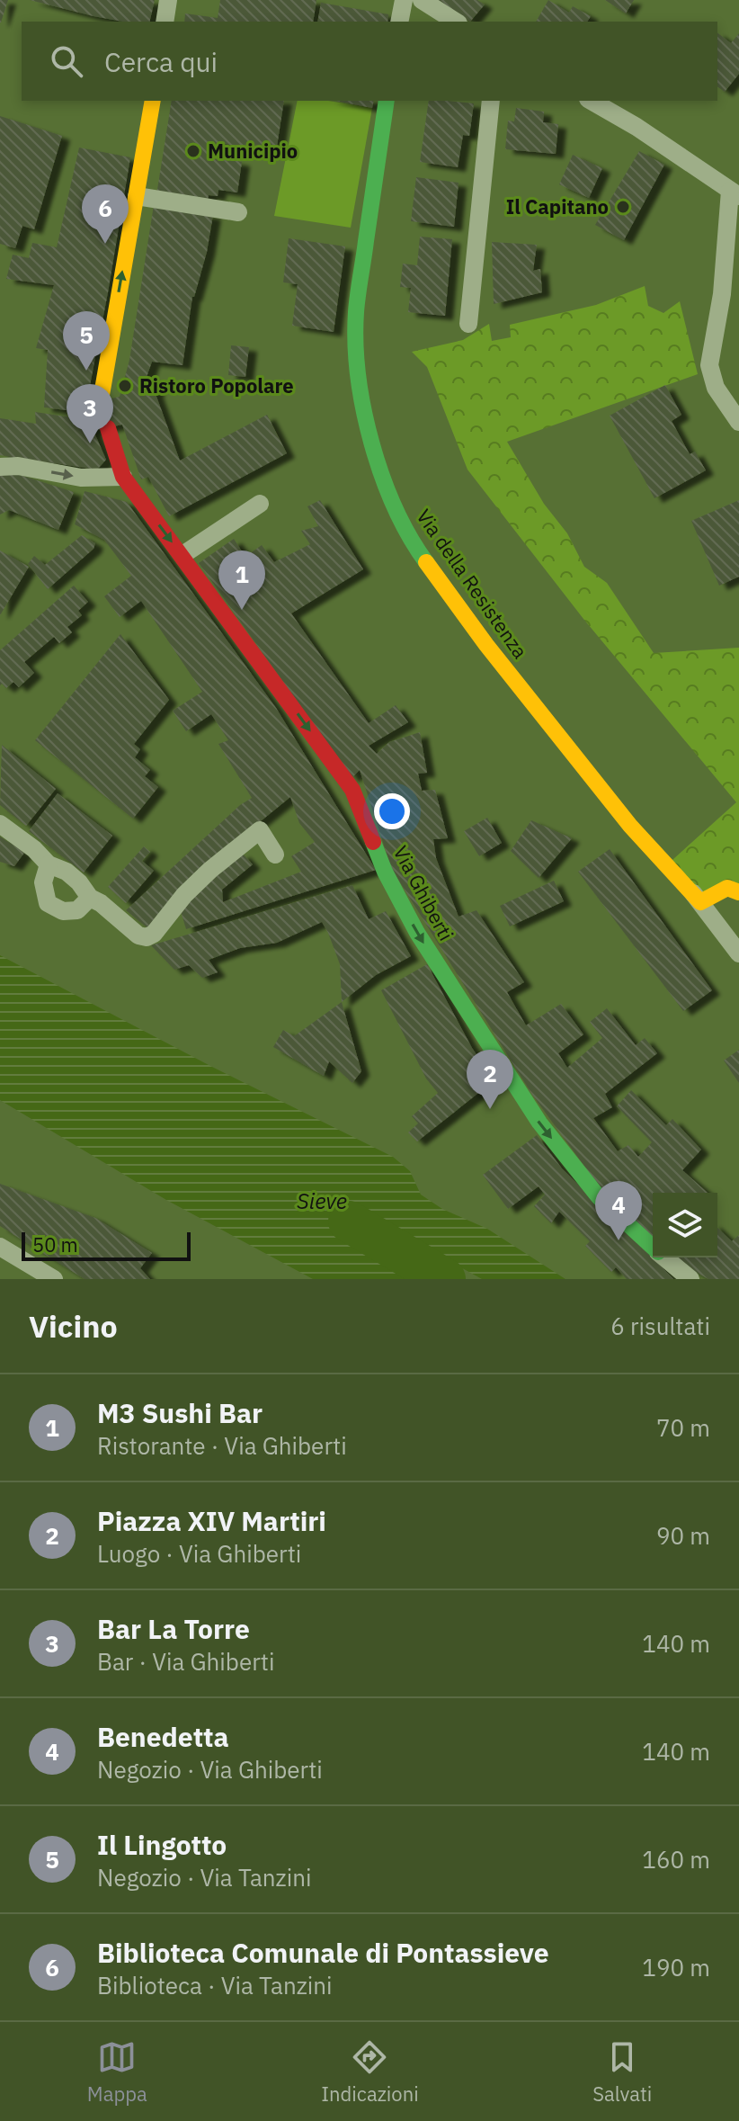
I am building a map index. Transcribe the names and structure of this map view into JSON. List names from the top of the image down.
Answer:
{
  "streets": {
    "street": ["Via della Resistenza", "Via Ghiberti"]
  },
  "one_way": ["Via Ghiberti"],
  "water": ["Sieve"],
  "places": ["Municipio", "Il Capitano", "Ristoro Popolare"],
  "scale_bar": "50 m",
  "page": {
    "search": "Cerca qui",
    "pins": [
      "6",
      "5",
      "3",
      "1",
      "2",
      "4"
    ],
    "scale": "50 m",
    "heading": ["Vicino", "6 risultati"],
    "list": [
      {
        "mark": "1",
        "name": "M3 Sushi Bar",
        "note": "Ristorante · Via Ghiberti",
        "value": "70 m"
      },
      {
        "mark": "2",
        "name": "Piazza XIV Martiri",
        "note": "Luogo · Via Ghiberti",
        "value": "90 m"
      },
      {
        "mark": "3",
        "name": "Bar La Torre",
        "note": "Bar · Via Ghiberti",
        "value": "140 m"
      },
      {
        "mark": "4",
        "name": "Benedetta",
        "note": "Negozio · Via Ghiberti",
        "value": "140 m"
      },
      {
        "mark": "5",
        "name": "Il Lingotto",
        "note": "Negozio · Via Tanzini",
        "value": "160 m"
      },
      {
        "mark": "6",
        "name": "Biblioteca Comunale di Pontassieve",
        "note": "Biblioteca · Via Tanzini",
        "value": "190 m"
      }
    ],
    "nav": ["Mappa", "Indicazioni", "Salvati"]
  }
}
